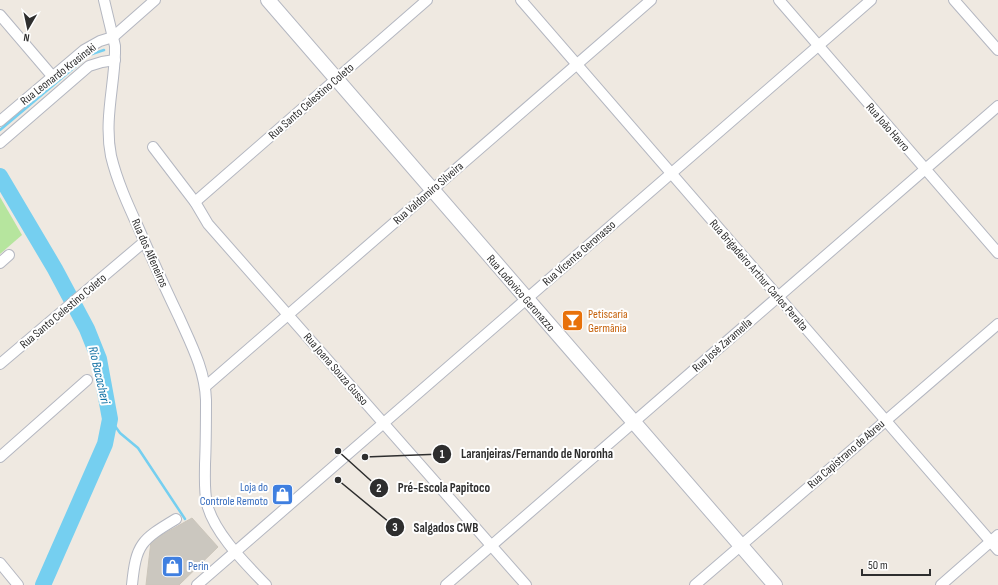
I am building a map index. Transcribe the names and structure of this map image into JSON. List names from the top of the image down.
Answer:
{
  "streets": {
    "main road": ["Rua Lodovico Geronazzo"],
    "street": [
      "Rua Leonardo Krasinski",
      "Rua Santo Celestino Coleto",
      "Rua João Havro",
      "Rua Valdomiro Silveira",
      "Rua dos Alfeneiros",
      "Rua Vicente Geronasso",
      "Rua Brigadeiro Arthur Carlos Peralta",
      "Rua José Zaramella",
      "Rua Joana Souza Gusso",
      "Rua Capistrano de Abreu"
    ]
  },
  "crossings": [
    ["Rua Leonardo Krasinski", "Rua dos Alfeneiros"],
    ["Rua Santo Celestino Coleto", "Rua dos Alfeneiros"],
    ["Rua Santo Celestino Coleto", "Rua Lodovico Geronazzo"],
    ["Rua Santo Celestino Coleto", "Rua Joana Souza Gusso"],
    ["Rua João Havro", "Rua Vicente Geronasso"],
    ["Rua João Havro", "Rua José Zaramella"],
    ["Rua Valdomiro Silveira", "Rua dos Alfeneiros"],
    ["Rua Valdomiro Silveira", "Rua Brigadeiro Arthur Carlos Peralta"],
    ["Rua Valdomiro Silveira", "Rua Lodovico Geronazzo"],
    ["Rua Valdomiro Silveira", "Rua Joana Souza Gusso"],
    ["Rua dos Alfeneiros", "Rua Vicente Geronasso"],
    ["Rua Vicente Geronasso", "Rua Brigadeiro Arthur Carlos Peralta"],
    ["Rua Vicente Geronasso", "Rua Lodovico Geronazzo"],
    ["Rua Vicente Geronasso", "Rua Joana Souza Gusso"],
    ["Rua Brigadeiro Arthur Carlos Peralta", "Rua José Zaramella"],
    ["Rua Brigadeiro Arthur Carlos Peralta", "Rua Capistrano de Abreu"],
    ["Rua Lodovico Geronazzo", "Rua José Zaramella"],
    ["Rua Lodovico Geronazzo", "Rua Capistrano de Abreu"],
    ["Rua José Zaramella", "Rua Joana Souza Gusso"]
  ],
  "water": ["Rio Bacacheri"],
  "places": {
    "bar": ["Petiscaria Germânia"],
    "other": ["Pré-Escola Papitoco", "Laranjeiras/Fernando de Noronha", "Salgados CWB"],
    "shop": ["Loja do Controle Remoto", "Perin"]
  },
  "scale_bar": "50 m",
  "north": "bottom"
}
